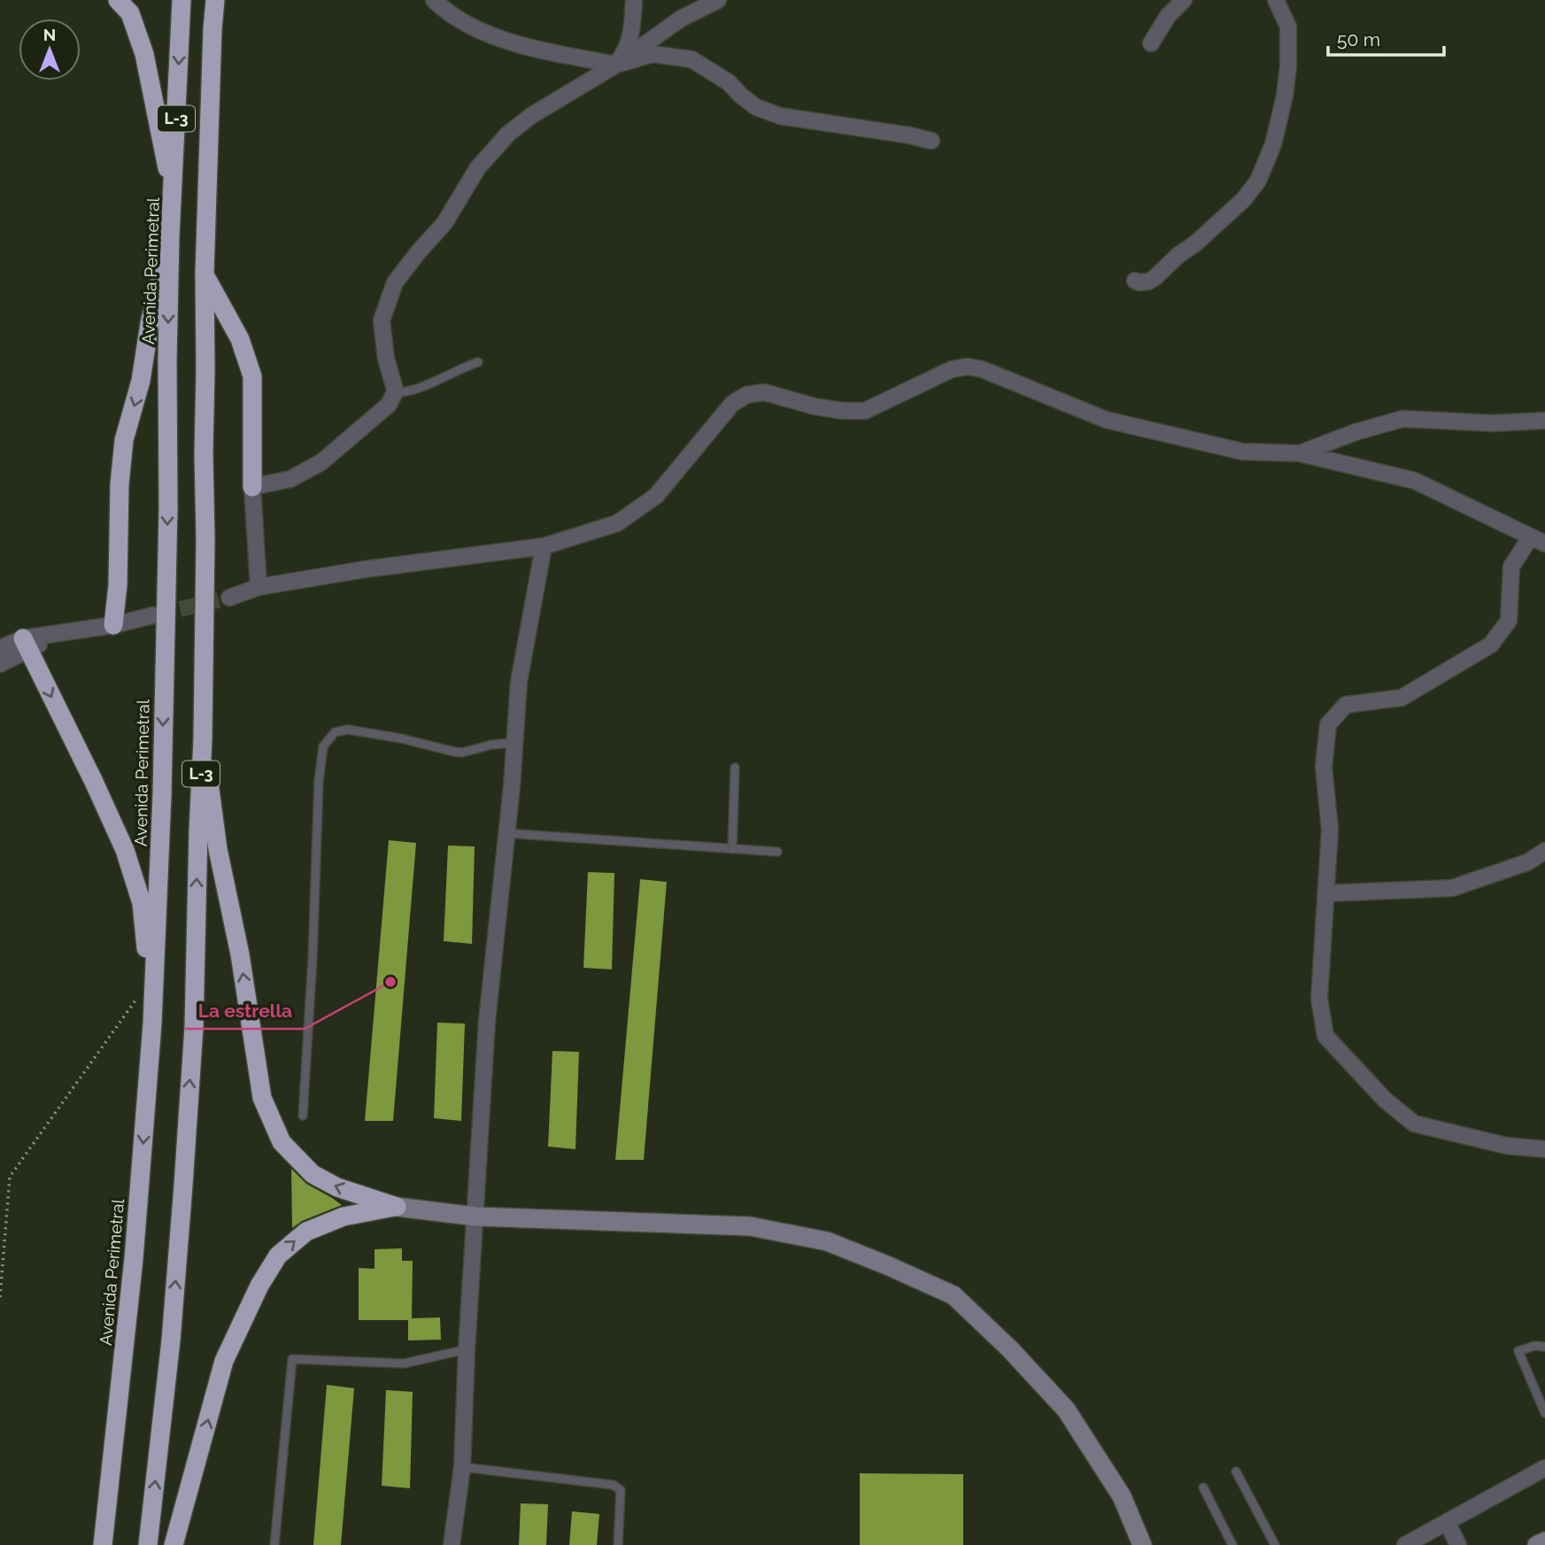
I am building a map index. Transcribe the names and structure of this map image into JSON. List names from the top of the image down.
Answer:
{
  "streets": {
    "highway": ["L-3", "Avenida Perimetral"]
  },
  "places": ["La estrella"],
  "scale_bar": "50 m",
  "north": "top"
}
